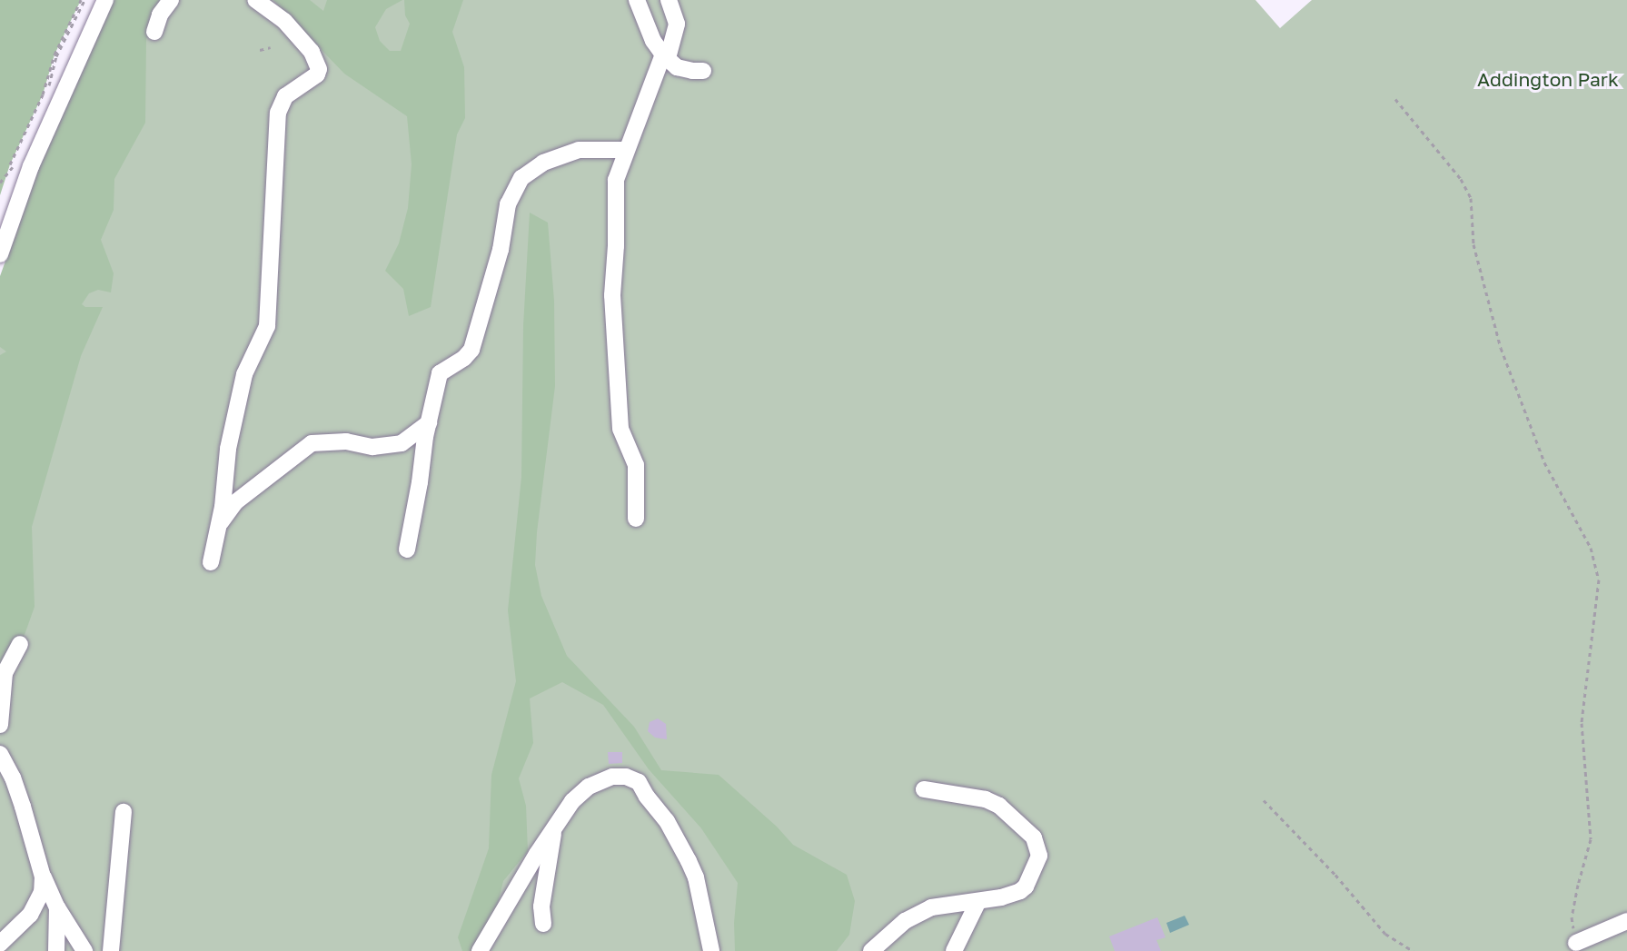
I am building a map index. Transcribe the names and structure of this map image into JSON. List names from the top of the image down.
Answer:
{
  "parks": ["Addington Park"]
}
